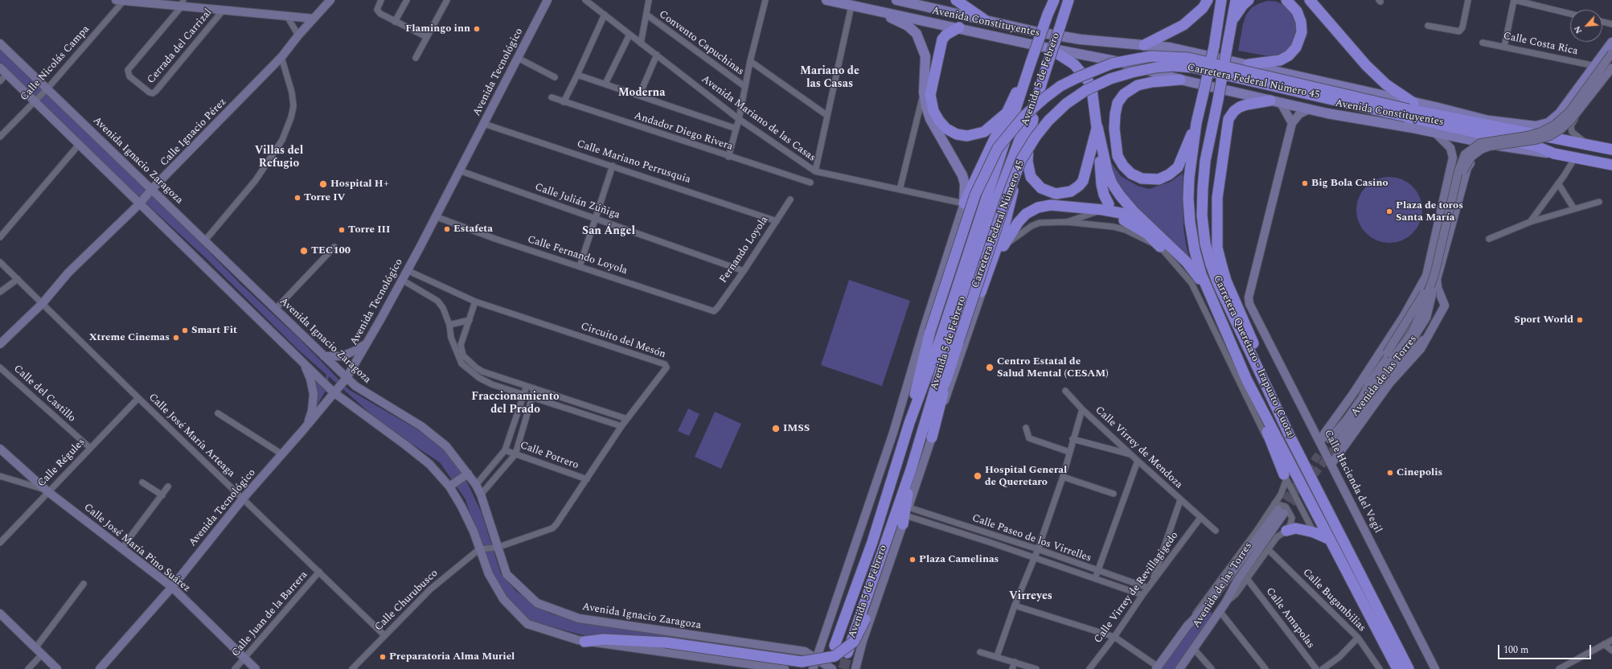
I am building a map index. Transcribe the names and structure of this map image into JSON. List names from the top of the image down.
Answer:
{
  "streets": {
    "highway": ["Avenida 5 de Febrero", "Carretera Federal Número 45", "Carretera Querétaro - Irapuato (Cuota)"],
    "main road": [
      "Avenida Constituyentes",
      "Avenida Tecnológico",
      "Calle Ignacio Pérez",
      "Avenida Ignacio Zaragoza",
      "Avenida de las Torres",
      "Calle Hacienda del Vegil",
      "Calle José María Pino Suárez"
    ],
    "street": [
      "Convento Capuchinas",
      "Calle Costa Rica",
      "Cerrada del Carrizal",
      "Calle Nicolás Campa",
      "Avenida Mariano de las Casas",
      "Andador Diego Rivera",
      "Calle Mariano Perrusquia",
      "Calle Julián Zúñiga",
      "Fernando Loyola",
      "Calle Fernando Loyola",
      "Circuito del Mesón",
      "Calle del Castillo",
      "Calle José María Arteaga",
      "Calle Virrey de Mendoza",
      "Calle Potrero",
      "Calle Régules",
      "Calle Paseo de los Virrelles",
      "Calle Virrey de Revillagigedo",
      "Calle Churubusco",
      "Calle Bugambilias",
      "Calle Juan de la Barrera",
      "Calle Amapolas"
    ]
  },
  "crossings": [
    ["Avenida Constituyentes", "Carretera Federal Número 45"],
    ["Avenida Constituyentes", "Avenida de las Torres"],
    ["Calle Nicolás Campa", "Avenida Ignacio Zaragoza"],
    ["Avenida Tecnológico", "Avenida Ignacio Zaragoza"],
    ["Avenida Tecnológico", "Calle Mariano Perrusquia"],
    ["Avenida Tecnológico", "Calle Julián Zúñiga"],
    ["Avenida Tecnológico", "Calle Fernando Loyola"],
    ["Avenida Tecnológico", "Circuito del Mesón"],
    ["Avenida Tecnológico", "Calle José María Arteaga"],
    ["Avenida Tecnológico", "Calle José María Pino Suárez"],
    ["Avenida 5 de Febrero", "Carretera Federal Número 45"],
    ["Avenida 5 de Febrero", "Calle Paseo de los Virrelles"],
    ["Calle Ignacio Pérez", "Avenida Ignacio Zaragoza"],
    ["Calle Ignacio Pérez", "Calle José María Arteaga"],
    ["Avenida Ignacio Zaragoza", "Circuito del Mesón"],
    ["Calle Mariano Perrusquia", "Fernando Loyola"],
    ["Calle Julián Zúñiga", "Fernando Loyola"],
    ["Fernando Loyola", "Calle Fernando Loyola"],
    ["Circuito del Mesón", "Calle Potrero"],
    ["Circuito del Mesón", "Calle Churubusco"],
    ["Avenida de las Torres", "Calle Hacienda del Vegil"],
    ["Calle del Castillo", "Calle Régules"],
    ["Calle José María Arteaga", "Calle Régules"],
    ["Calle José María Arteaga", "Calle Churubusco"],
    ["Calle José María Arteaga", "Calle Juan de la Barrera"],
    ["Calle Virrey de Mendoza", "Calle Virrey de Revillagigedo"],
    ["Calle Régules", "Calle José María Pino Suárez"],
    ["Calle Paseo de los Virrelles", "Calle Virrey de Revillagigedo"],
    ["Calle José María Pino Suárez", "Calle Juan de la Barrera"]
  ],
  "districts": [
    "Mariano de las Casas",
    "Moderna",
    "Villas del Refugio",
    "San Ángel",
    "Fraccionamiento del Prado",
    "Virreyes"
  ],
  "places": [
    "Flamingo inn",
    "Big Bola Casino",
    "Hospital H+",
    "Torre IV",
    "Plaza de toros Santa María",
    "Estafeta",
    "Torre III",
    "TEC100",
    "Sport World",
    "Smart Fit",
    "Xtreme Cinemas",
    "Centro Estatal de Salud Mental (CESAM)",
    "IMSS",
    "Cinepolis",
    "Hospital General de Queretaro",
    "Plaza Camelinas",
    "Preparatoria Alma Muriel"
  ],
  "scale_bar": "100 m",
  "north": "bottom left"
}
